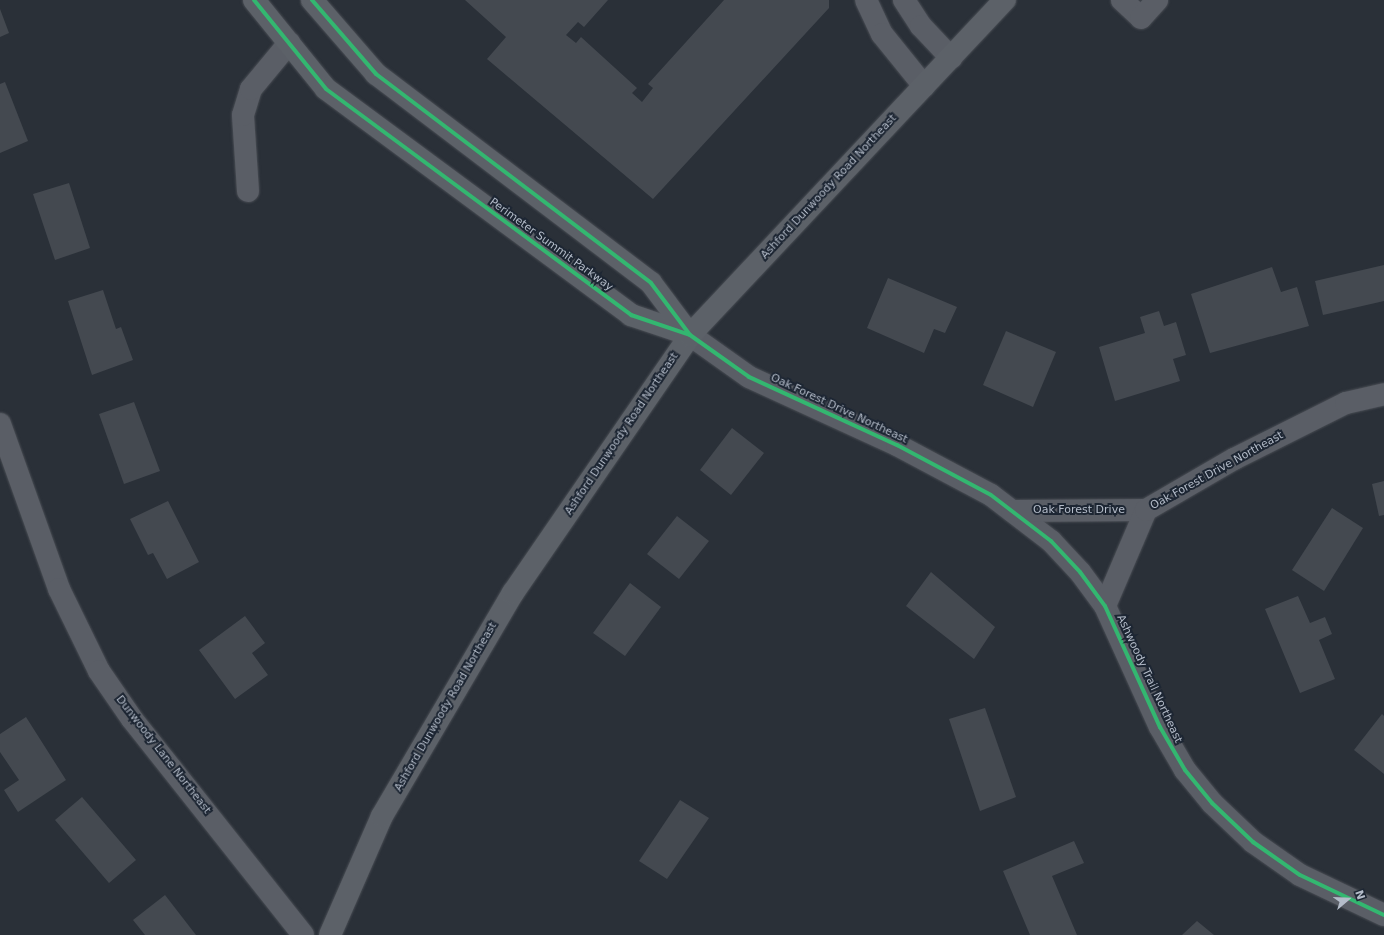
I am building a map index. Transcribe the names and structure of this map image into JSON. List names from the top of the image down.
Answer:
{
  "streets": {
    "main road": ["Ashford Dunwoody Road Northeast", "Perimeter Summit Parkway"],
    "street": [
      "Oak Forest Drive Northeast",
      "Oak Forest Drive",
      "Ashwoody Trail Northeast",
      "Dunwoody Lane Northeast"
    ]
  },
  "crossings": [
    ["Ashford Dunwoody Road Northeast", "Perimeter Summit Parkway"],
    ["Ashford Dunwoody Road Northeast", "Oak Forest Drive Northeast"],
    ["Perimeter Summit Parkway", "Oak Forest Drive Northeast"],
    ["Oak Forest Drive Northeast", "Oak Forest Drive"],
    ["Oak Forest Drive Northeast", "Ashwoody Trail Northeast"]
  ],
  "north": "right"
}
